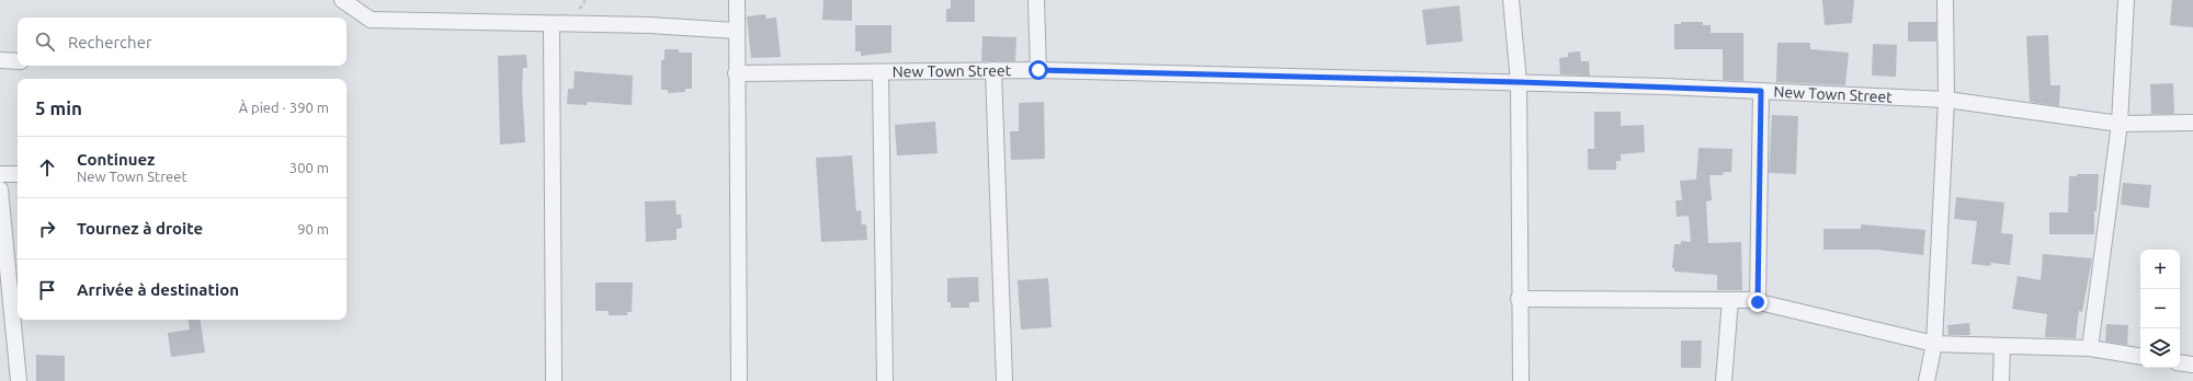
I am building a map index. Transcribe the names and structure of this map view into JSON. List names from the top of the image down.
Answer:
{
  "streets": {
    "street": ["New Town Street"]
  },
  "page": {
    "search": "Rechercher",
    "heading": ["5 min", "À pied · 390 m"],
    "list": [
      ["Continuez", "New Town Street", "300 m"],
      ["Tournez à droite", "90 m"],
      "Arrivée à destination"
    ],
    "map_buttons": ["+", "−"]
  }
}
